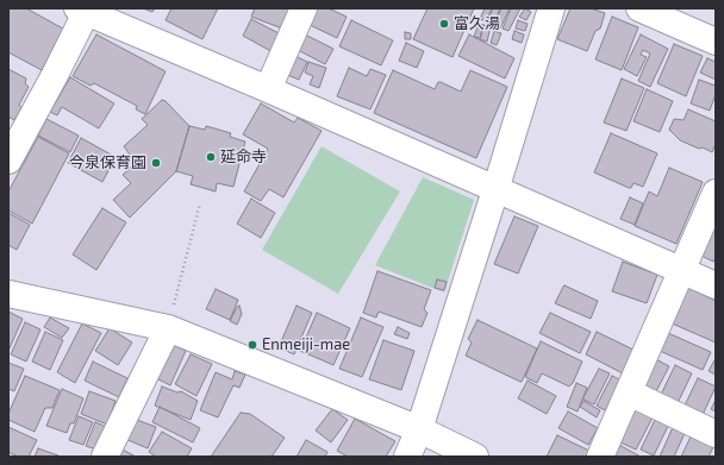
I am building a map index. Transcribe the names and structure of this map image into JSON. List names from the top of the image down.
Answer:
{
  "places": [
    "富久湯",
    "延命寺",
    "今泉保育園",
    "Enmeiji-mae"
  ]
}
